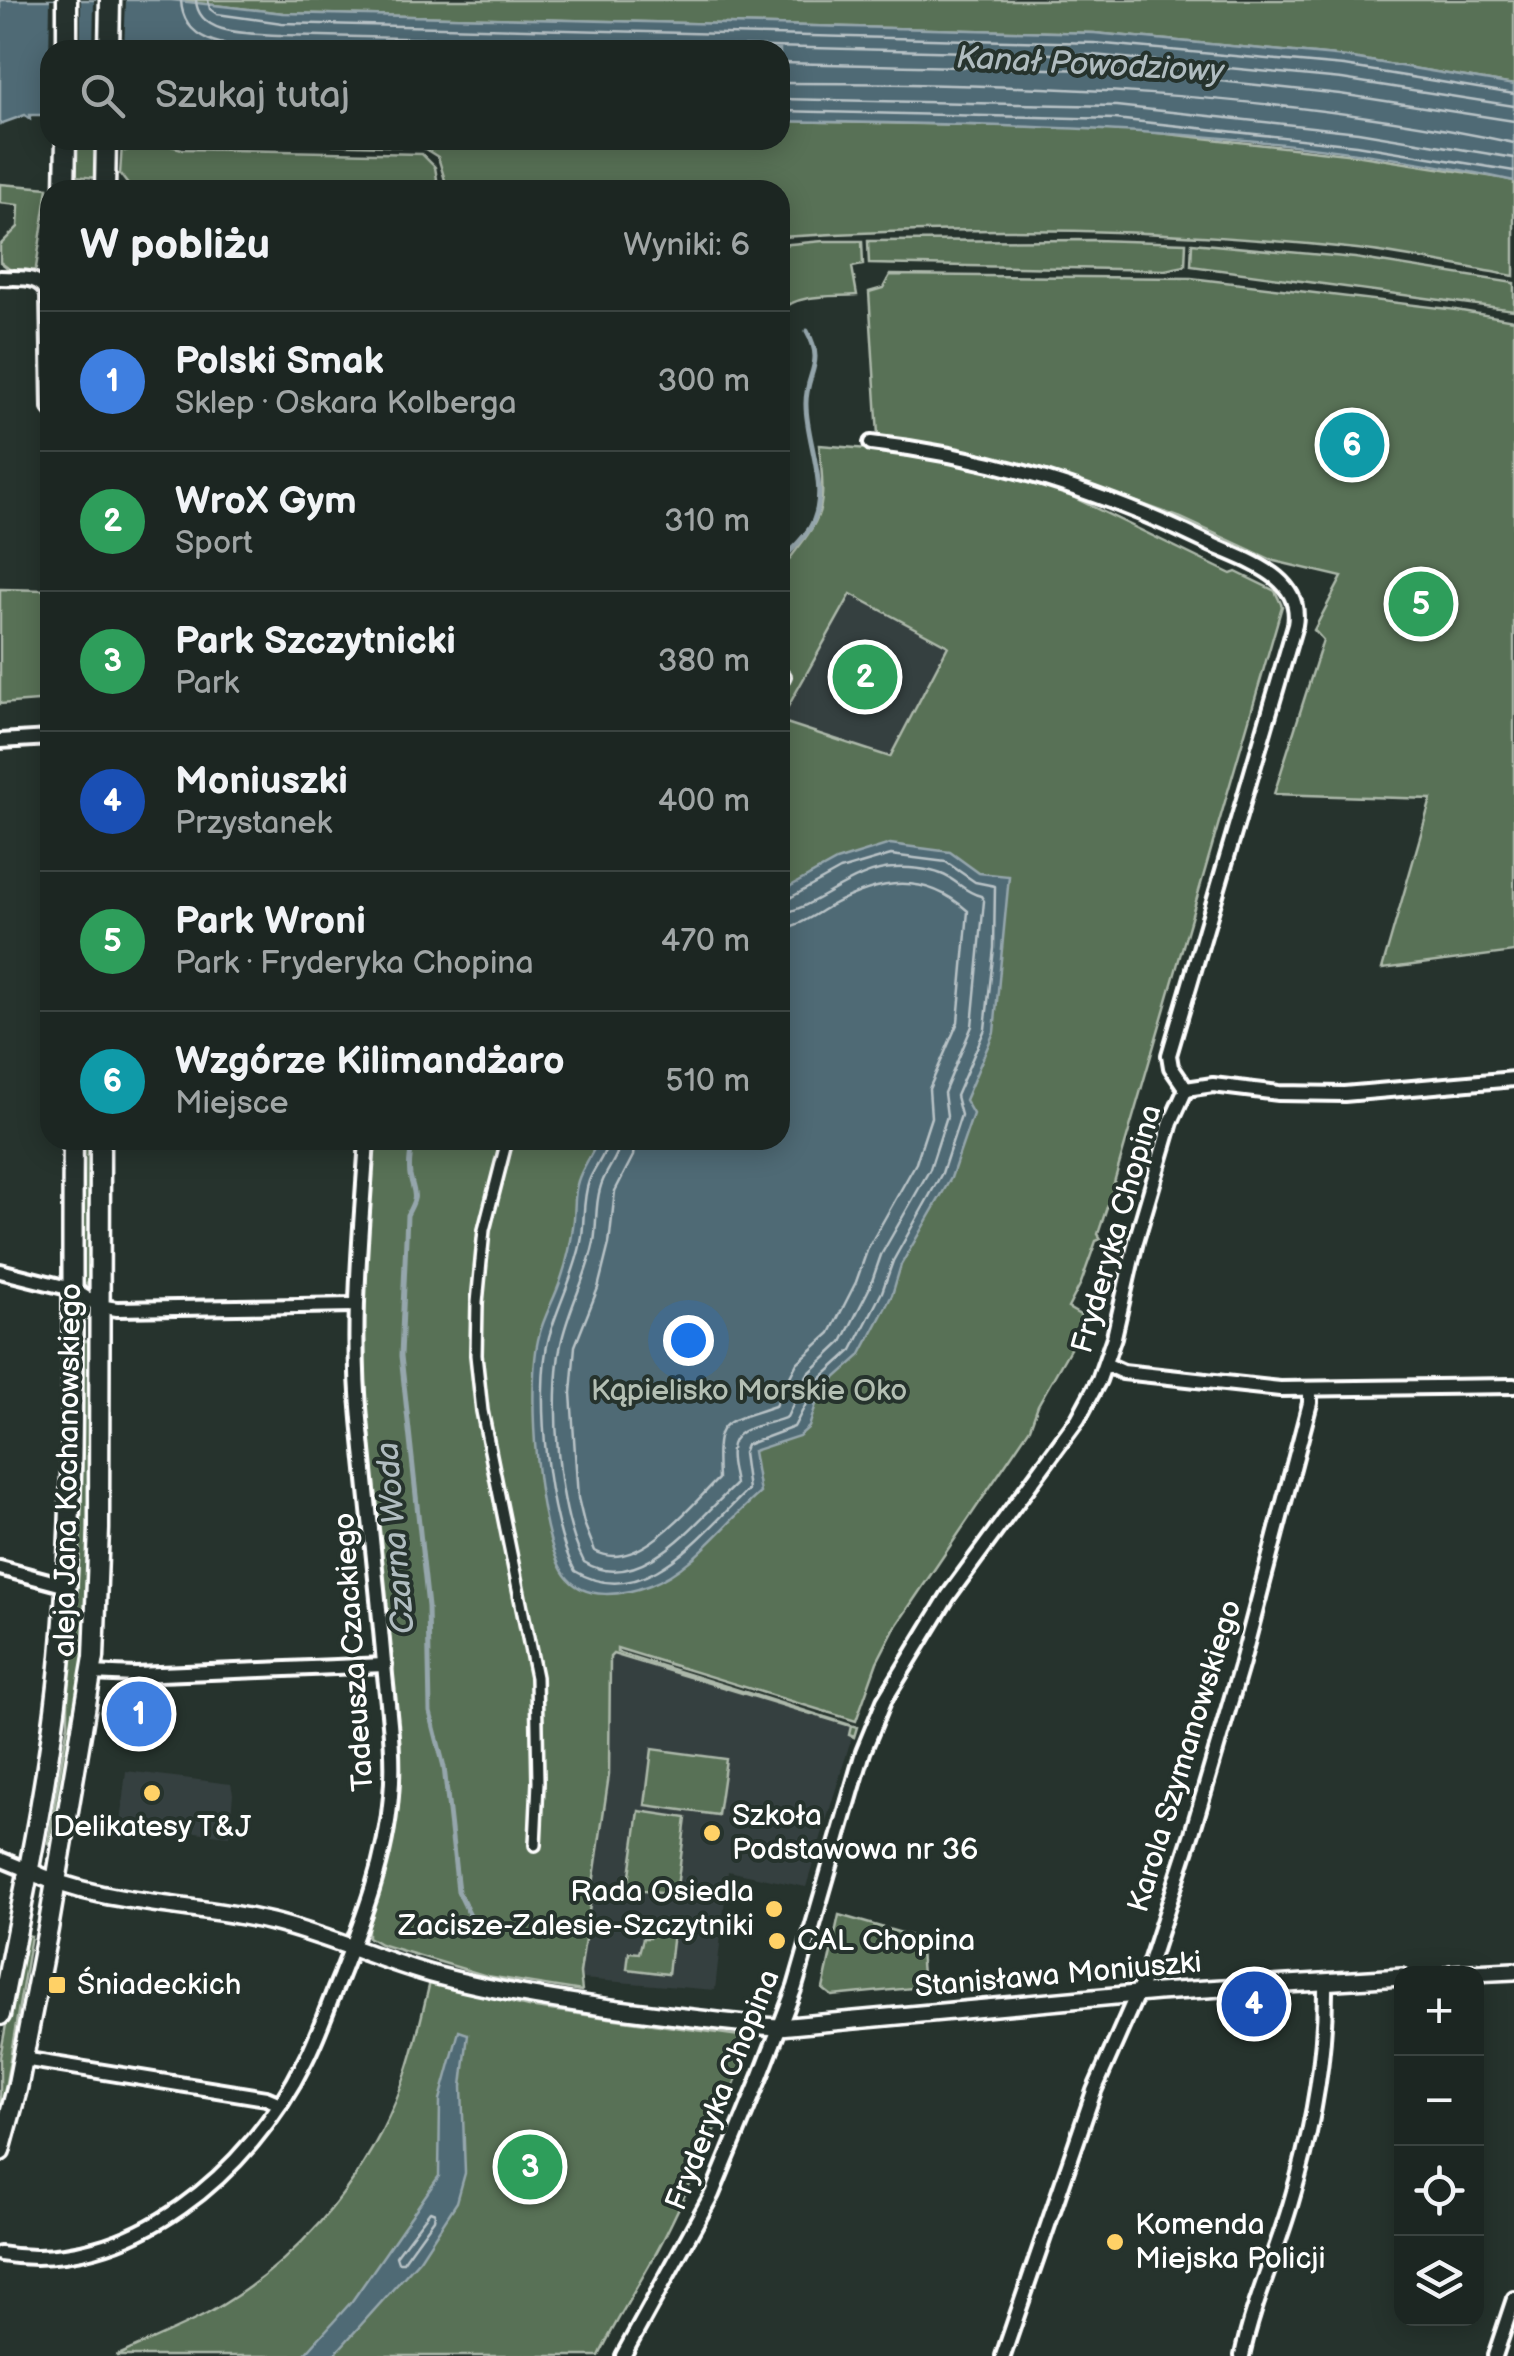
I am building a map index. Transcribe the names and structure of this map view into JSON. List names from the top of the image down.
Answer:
{
  "streets": {
    "main road": ["aleja Jana Kochanowskiego"],
    "street": [
      "Fryderyka Chopina",
      "Tadeusza Czackiego",
      "Karola Szymanowskiego",
      "Stanisława Moniuszki"
    ]
  },
  "crossings": [
    ["Fryderyka Chopina", "Stanisława Moniuszki"],
    ["aleja Jana Kochanowskiego", "Stanisława Moniuszki"],
    ["Tadeusza Czackiego", "Stanisława Moniuszki"],
    ["Karola Szymanowskiego", "Stanisława Moniuszki"]
  ],
  "water": ["Kanał Powodziowy", "Czarna Woda"],
  "parks": ["Kąpielisko Morskie Oko"],
  "places": {
    "other": [
      "Delikatesy T&J",
      "Szkoła Podstawowa nr 36",
      "Rada Osiedla Zacisze-Zalesie-Szczytniki",
      "CAL Chopina",
      "Komenda Miejska Policji"
    ],
    "transit": ["Śniadeckich"]
  },
  "page": {
    "search": "Szukaj tutaj",
    "heading": ["W pobliżu", "Wyniki: 6"],
    "list": [
      {
        "mark": "1",
        "name": "Polski Smak",
        "note": "Sklep · Oskara Kolberga",
        "value": "300 m"
      },
      {
        "mark": "2",
        "name": "WroX Gym",
        "note": "Sport",
        "value": "310 m"
      },
      {
        "mark": "3",
        "name": "Park Szczytnicki",
        "note": "Park",
        "value": "380 m"
      },
      {
        "mark": "4",
        "name": "Moniuszki",
        "note": "Przystanek",
        "value": "400 m"
      },
      {
        "mark": "5",
        "name": "Park Wroni",
        "note": "Park · Fryderyka Chopina",
        "value": "470 m"
      },
      {
        "mark": "6",
        "name": "Wzgórze Kilimandżaro",
        "note": "Miejsce",
        "value": "510 m"
      }
    ],
    "pins": [
      "6",
      "5",
      "2",
      "1",
      "4",
      "3"
    ],
    "map_buttons": ["+", "−"]
  }
}
